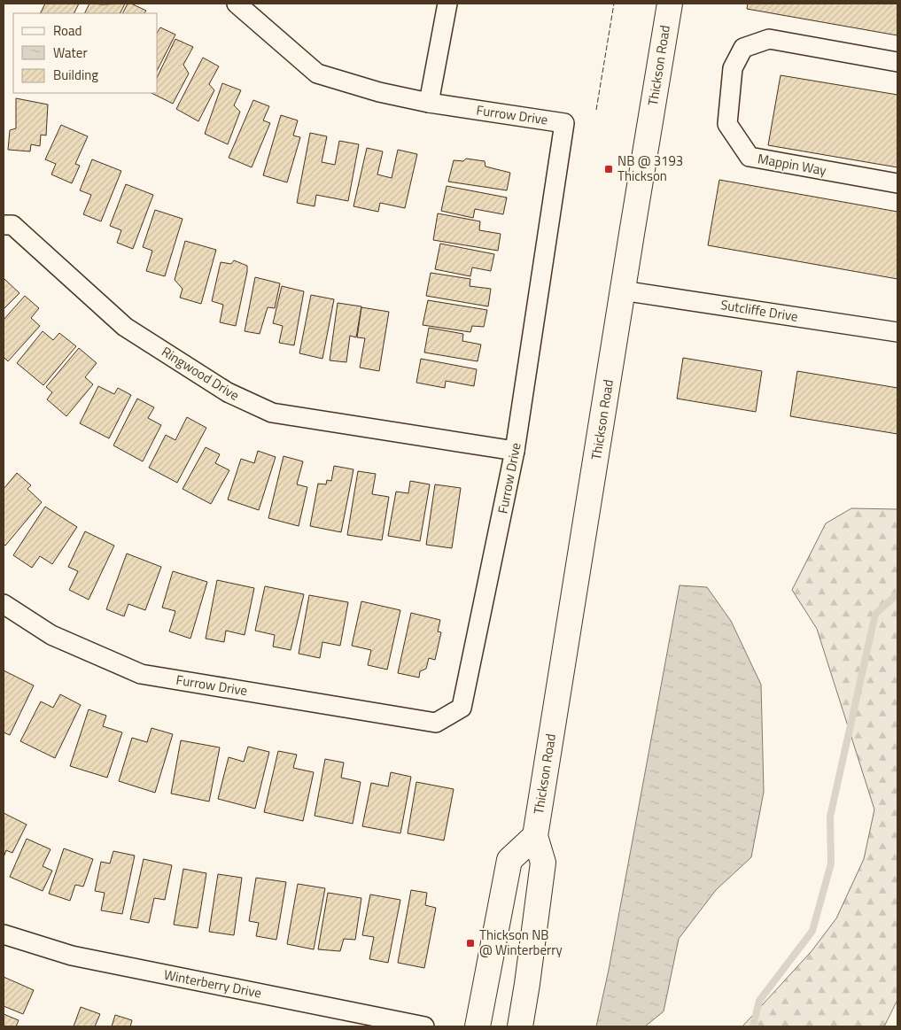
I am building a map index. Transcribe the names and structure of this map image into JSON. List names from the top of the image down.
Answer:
{
  "streets": {
    "main road": ["Thickson Road"],
    "street": [
      "Furrow Drive",
      "Mappin Way",
      "Sutcliffe Drive",
      "Ringwood Drive",
      "Winterberry Drive"
    ]
  },
  "crossings": [
    ["Thickson Road", "Sutcliffe Drive"],
    ["Furrow Drive", "Ringwood Drive"]
  ],
  "places": {
    "transit": ["NB @ 3193 Thickson", "Thickson NB @ Winterberry"]
  },
  "legend": ["Road", "Water", "Building"]
}
